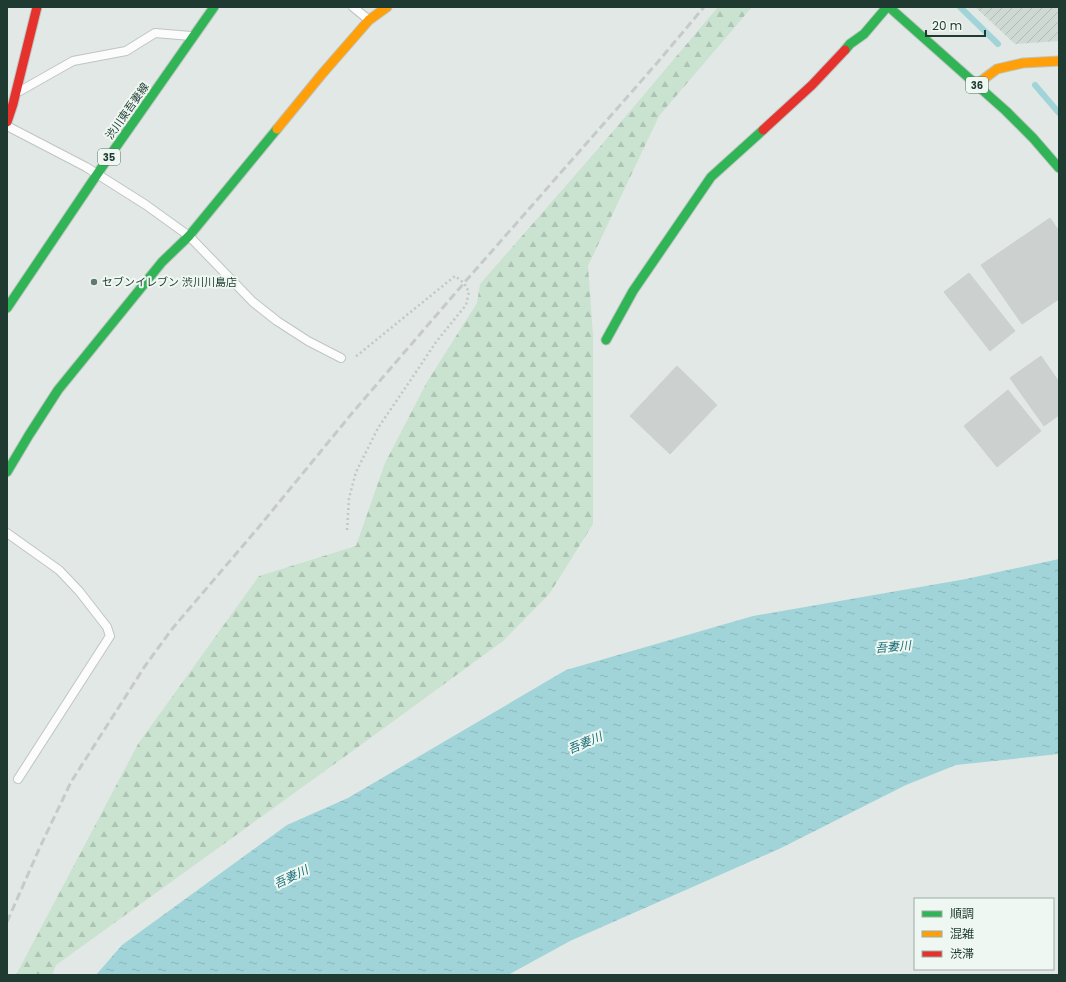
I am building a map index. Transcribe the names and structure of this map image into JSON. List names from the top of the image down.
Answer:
{
  "streets": {
    "street": ["36", "渋川東吾妻線", "35"]
  },
  "water": ["吾妻川"],
  "places": ["セブンイレブン 渋川川島店"],
  "legend": ["順調", "混雑", "渋滞"],
  "scale_bar": "20 m"
}
